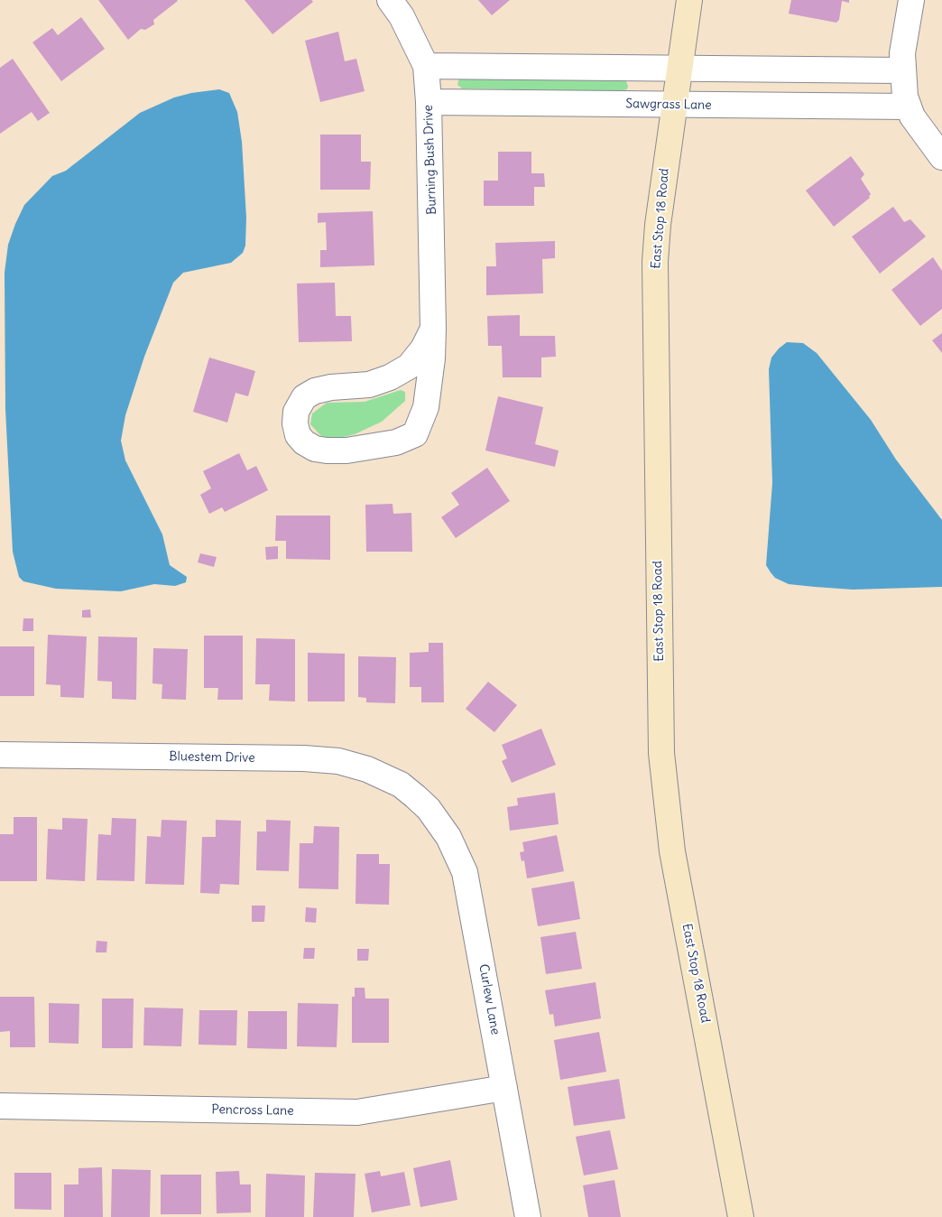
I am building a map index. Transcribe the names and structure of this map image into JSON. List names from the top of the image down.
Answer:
{
  "streets": {
    "street": [
      "Sawgrass Lane",
      "Burning Bush Drive",
      "East Stop 18 Road",
      "Bluestem Drive",
      "Curlew Lane",
      "Pencross Lane"
    ]
  },
  "crossings": [
    ["Sawgrass Lane", "Burning Bush Drive"],
    ["Sawgrass Lane", "East Stop 18 Road"],
    ["Bluestem Drive", "Curlew Lane"],
    ["Curlew Lane", "Pencross Lane"]
  ]
}
